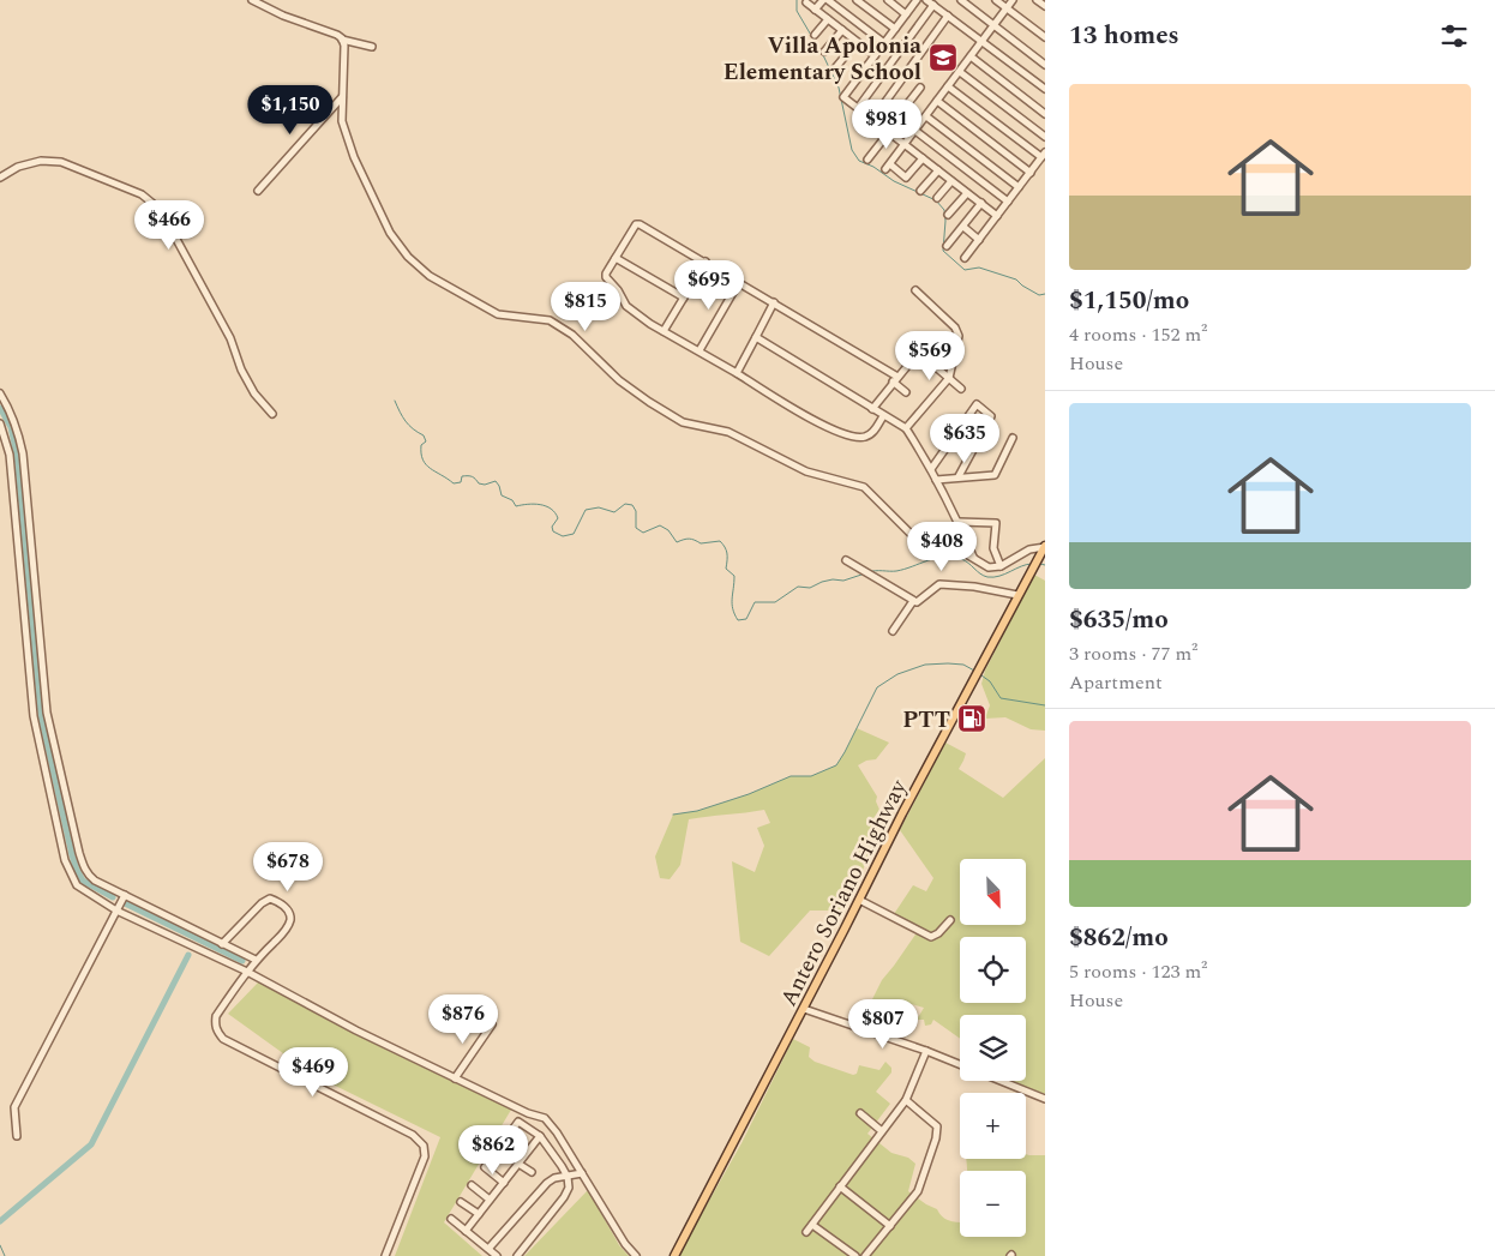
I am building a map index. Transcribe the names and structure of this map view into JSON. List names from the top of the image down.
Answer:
{
  "streets": {
    "main road": ["Antero Soriano Highway"]
  },
  "places": {
    "school or university": ["Villa Apolonia Elementary School"],
    "fuel station": ["PTT"]
  },
  "north": "bottom right",
  "page": {
    "heading": "13 homes",
    "list": [
      {
        "name": "$1,150/mo",
        "note": "4 rooms · 152 m² · House"
      },
      {
        "name": "$635/mo",
        "note": "3 rooms · 77 m² · Apartment"
      },
      {
        "name": "$862/mo",
        "note": "5 rooms · 123 m² · House"
      }
    ],
    "price": [
      "$1,150",
      "$981",
      "$466",
      "$695",
      "$815",
      "$569",
      "$635",
      "$408",
      "$678",
      "$876",
      "$807",
      "$469",
      "$862"
    ],
    "map_buttons": ["+", "−"]
  }
}
